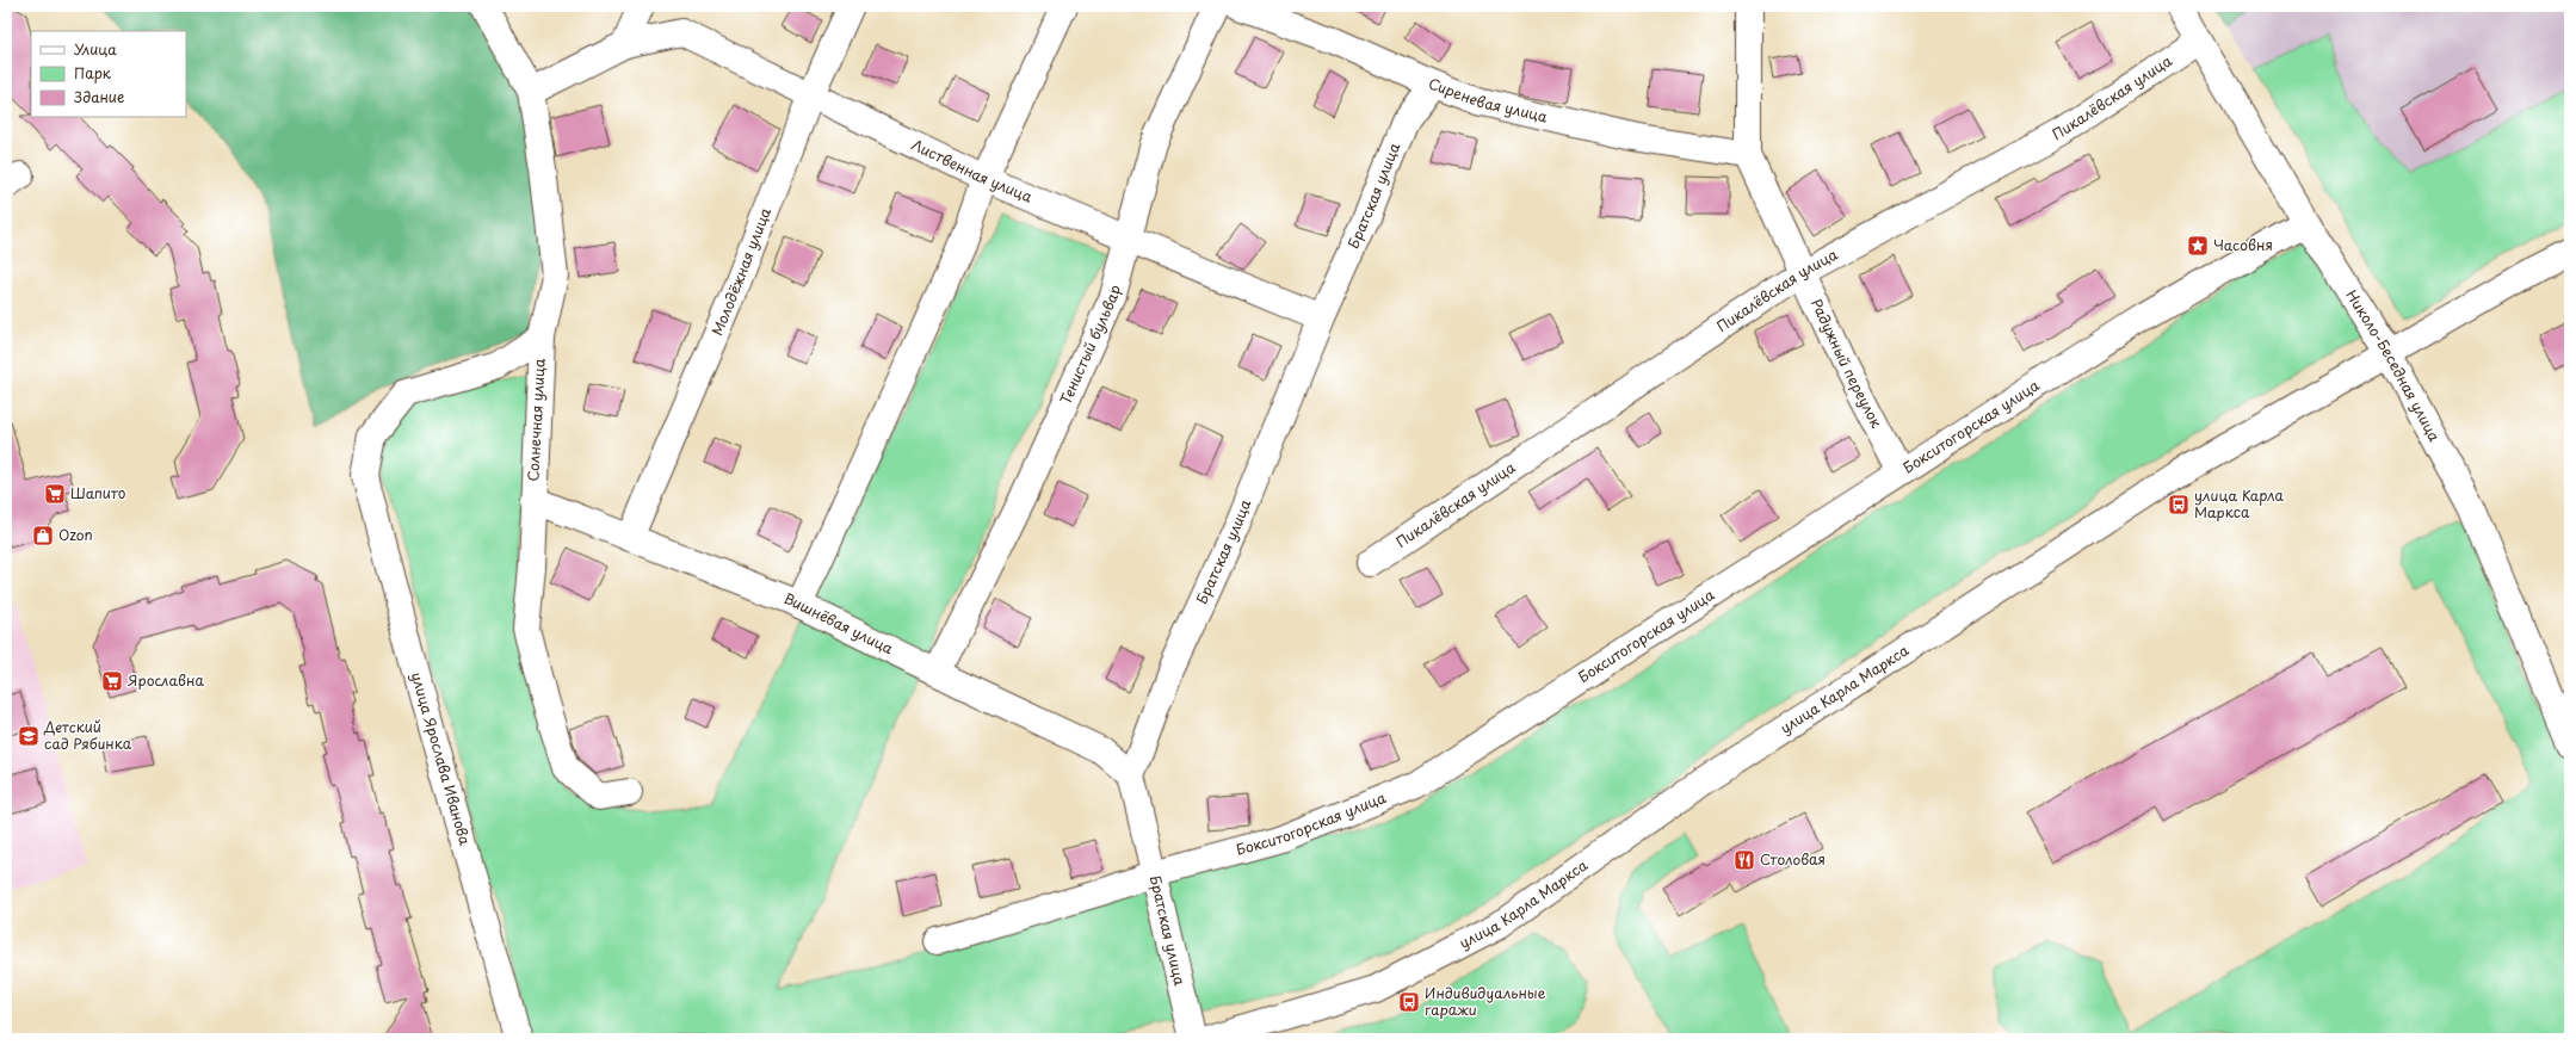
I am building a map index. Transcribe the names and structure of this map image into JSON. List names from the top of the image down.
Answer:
{
  "streets": {
    "street": [
      "Пикалёвская улица",
      "Сиреневая улица",
      "Лиственная улица",
      "Братская улица",
      "Молодёжная улица",
      "Тенистый бульвар",
      "Радужный переулок",
      "Николо-Беседная улица",
      "Солнечная улица",
      "Бокситогорская улица",
      "Вишнёвая улица",
      "улица Карла Маркса",
      "улица Ярослава Иванова"
    ]
  },
  "crossings": [
    ["Пикалёвская улица", "Радужный переулок"],
    ["Пикалёвская улица", "Николо-Беседная улица"],
    ["Сиреневая улица", "Братская улица"],
    ["Сиреневая улица", "Радужный переулок"],
    ["Лиственная улица", "Братская улица"],
    ["Лиственная улица", "Молодёжная улица"],
    ["Лиственная улица", "Тенистый бульвар"],
    ["Лиственная улица", "Солнечная улица"],
    ["Братская улица", "Бокситогорская улица"],
    ["Братская улица", "Вишнёвая улица"],
    ["Молодёжная улица", "Вишнёвая улица"],
    ["Тенистый бульвар", "Вишнёвая улица"],
    ["Радужный переулок", "Бокситогорская улица"],
    ["Николо-Беседная улица", "Бокситогорская улица"],
    ["Николо-Беседная улица", "улица Карла Маркса"],
    ["Солнечная улица", "Вишнёвая улица"],
    ["Солнечная улица", "улица Ярослава Иванова"]
  ],
  "places": {
    "place": ["Часовня"],
    "supermarket": ["Шапито", "Ярославна"],
    "bus stop": ["улица Карла Маркса", "Индивидуальные гаражи"],
    "shop": ["Ozon"],
    "school or university": ["Детский сад Рябинка"],
    "restaurant": ["Столовая"]
  },
  "legend": ["Улица", "Парк", "Здание"]
}
